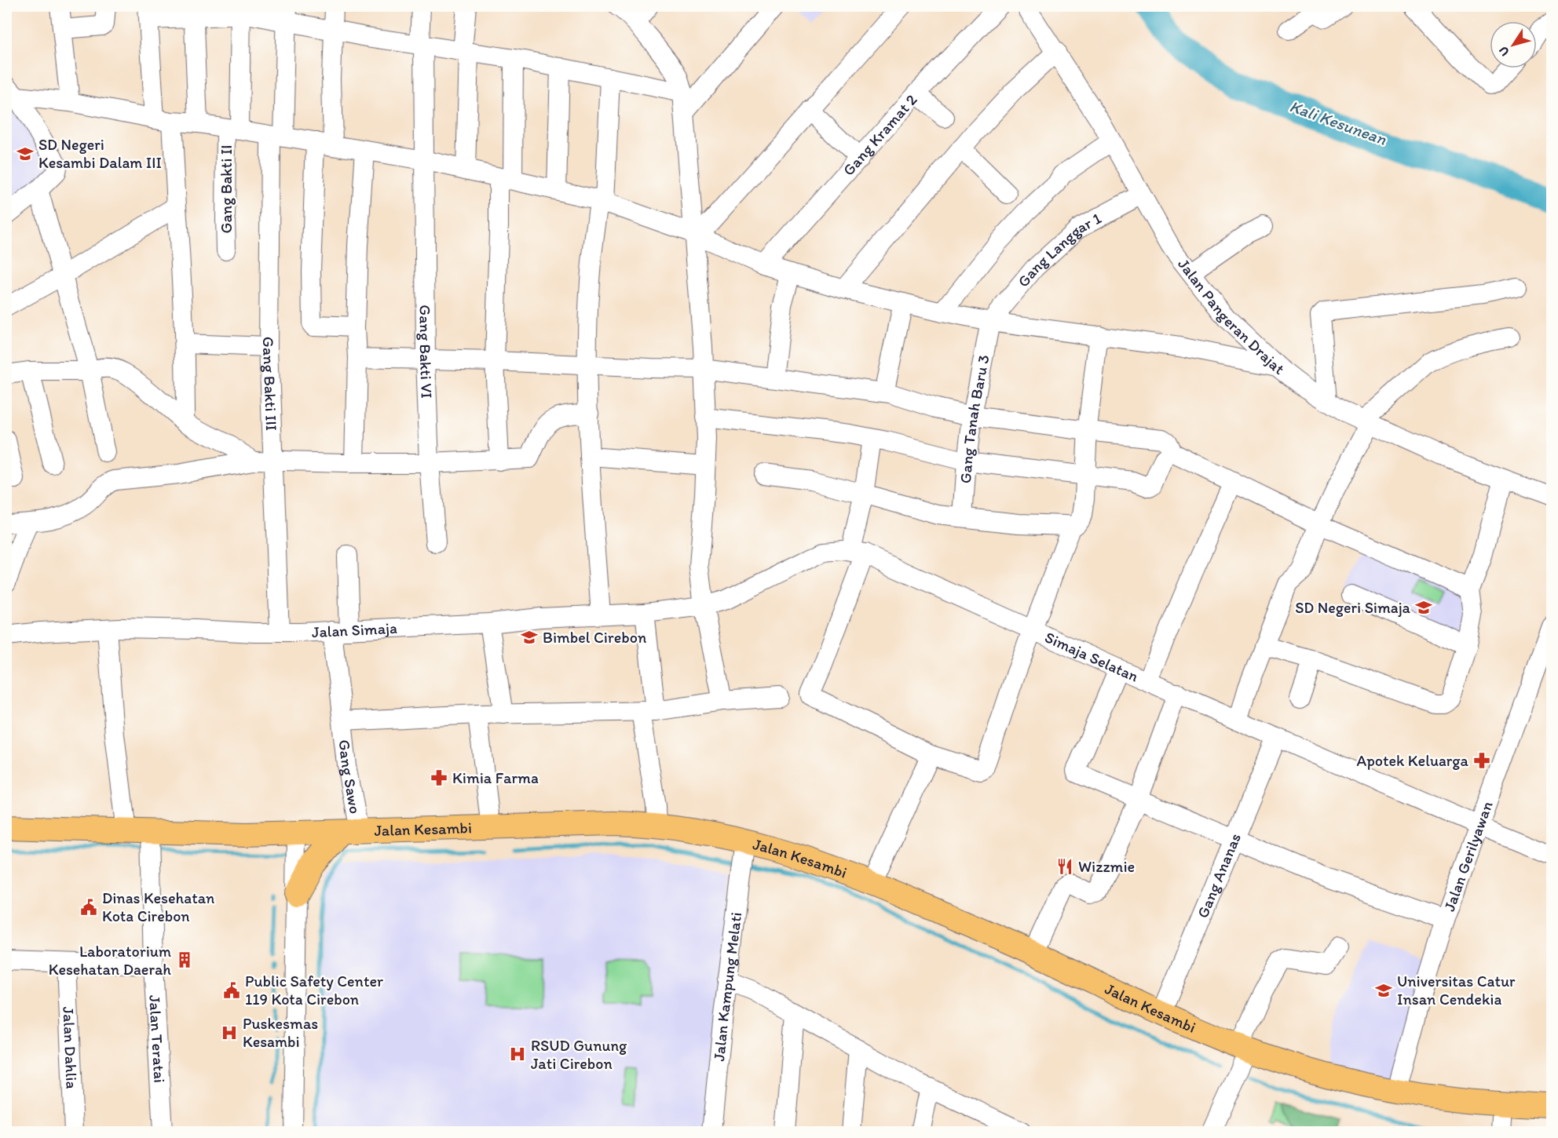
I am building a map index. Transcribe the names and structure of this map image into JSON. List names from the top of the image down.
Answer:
{
  "streets": {
    "main road": ["Jalan Kesambi"],
    "street": [
      "Gang Kramat 2",
      "Gang Bakti II",
      "Gang Langgar 1",
      "Jalan Pangeran Drajat",
      "Gang Bakti VI",
      "Gang Bakti III",
      "Gang Tanah Baru 3",
      "Jalan Simaja",
      "Simaja Selatan",
      "Gang Sawo",
      "Jalan Gerilyawan",
      "Gang Ananas",
      "Jalan Kampung Melati",
      "Jalan Teratai",
      "Jalan Dahlia"
    ]
  },
  "crossings": [
    ["Gang Langgar 1", "Jalan Pangeran Drajat"],
    ["Gang Langgar 1", "Gang Tanah Baru 3"],
    ["Gang Bakti III", "Jalan Simaja"],
    ["Jalan Simaja", "Simaja Selatan"],
    ["Jalan Simaja", "Gang Sawo"],
    ["Simaja Selatan", "Jalan Gerilyawan"],
    ["Simaja Selatan", "Gang Ananas"],
    ["Gang Sawo", "Jalan Kesambi"],
    ["Jalan Kesambi", "Jalan Gerilyawan"],
    ["Jalan Kesambi", "Gang Ananas"],
    ["Jalan Kesambi", "Jalan Kampung Melati"],
    ["Jalan Kesambi", "Jalan Teratai"]
  ],
  "water": ["Kali Kesunean"],
  "places": {
    "school or university": [
      "SD Negeri Kesambi Dalam III",
      "SD Negeri Simaja",
      "Bimbel Cirebon",
      "Universitas Catur Insan Cendekia"
    ],
    "pharmacy": ["Apotek Keluarga", "Kimia Farma"],
    "restaurant": ["Wizzmie"],
    "public building": ["Dinas Kesehatan Kota Cirebon", "Public Safety Center 119 Kota Cirebon"],
    "building": ["Laboratorium Kesehatan Daerah"],
    "hospital": ["Puskesmas Kesambi", "RSUD Gunung Jati Cirebon"]
  },
  "north": "bottom left"
}
